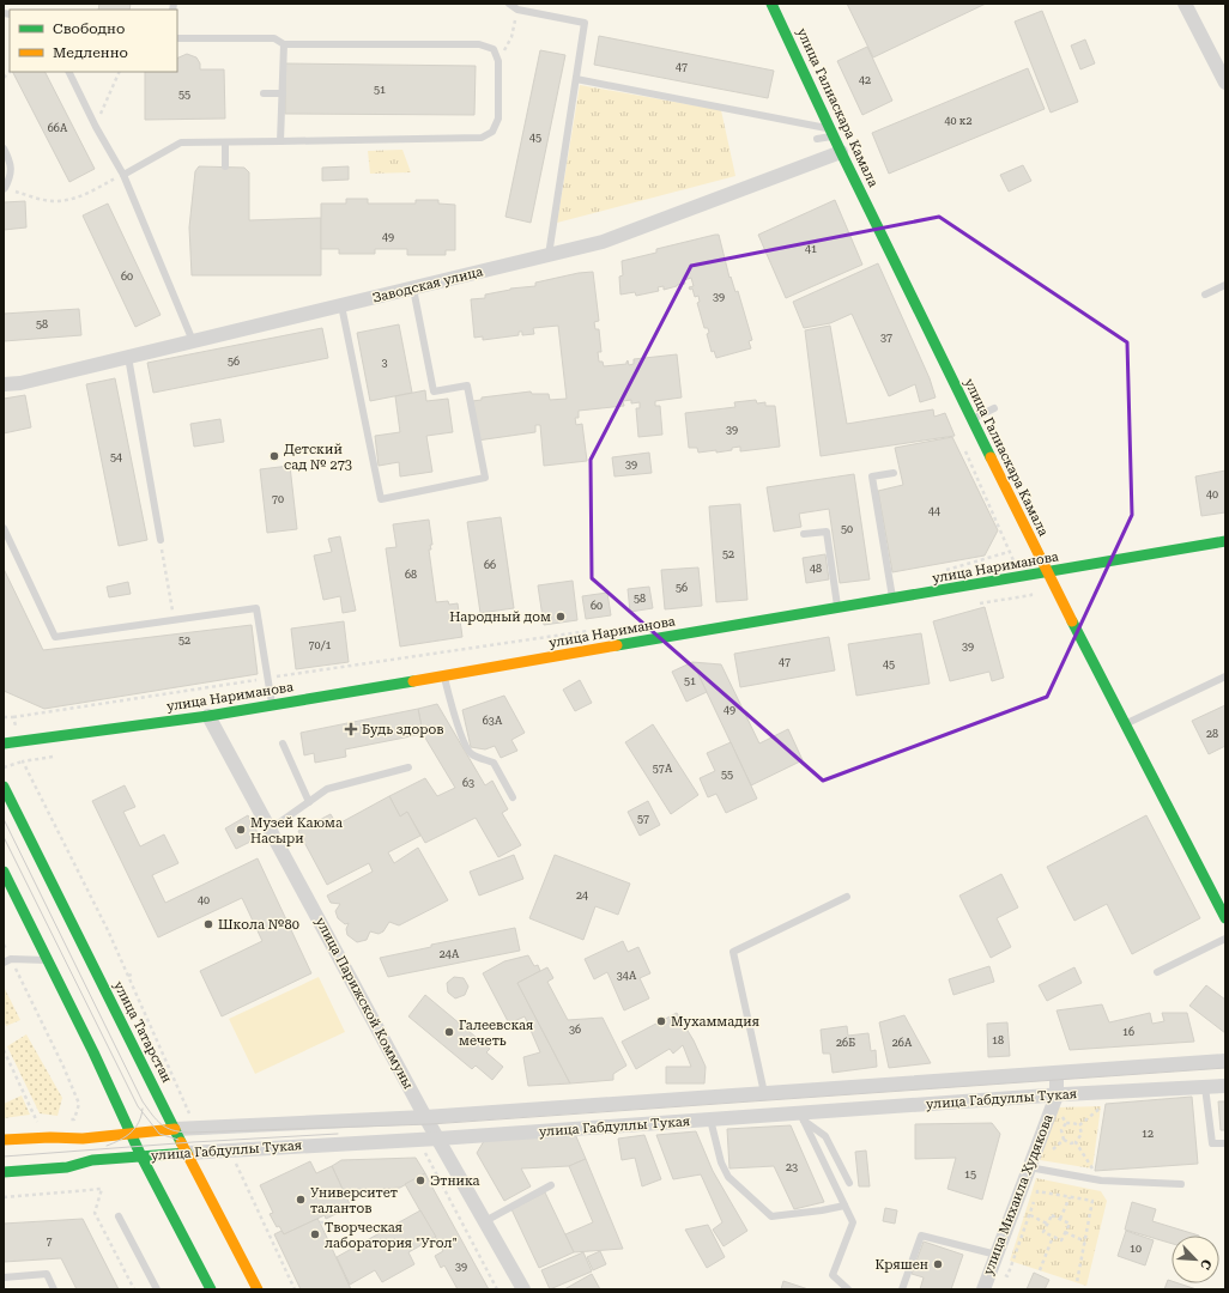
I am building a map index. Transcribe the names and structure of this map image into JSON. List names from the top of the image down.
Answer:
{
  "streets": {
    "main road": [
      "улица Галиаскара Камала",
      "улица Нариманова",
      "улица Татарстан",
      "улица Габдуллы Тукая"
    ],
    "street": ["Заводская улица", "улица Парижской Коммуны", "улица Михаила Худякова"]
  },
  "crossings": [
    ["улица Галиаскара Камала", "Заводская улица"],
    ["улица Галиаскара Камала", "улица Нариманова"],
    ["улица Нариманова", "улица Парижской Коммуны"],
    ["улица Парижской Коммуны", "улица Габдуллы Тукая"],
    ["улица Татарстан", "улица Габдуллы Тукая"],
    ["улица Габдуллы Тукая", "улица Михаила Худякова"]
  ],
  "places": {
    "other": [
      "Детский сад № 273",
      "Народный дом",
      "Музей Каюма Насыри",
      "Школа №80",
      "Мухаммадия",
      "Галеевская мечеть",
      "Этника",
      "Университет талантов",
      "Творческая лаборатория \"Угол\"",
      "Кряшен"
    ],
    "health": ["Будь здоров"]
  },
  "house_numbers": [
    "47",
    "42",
    "51",
    "55",
    "40 к2",
    "66А",
    "45",
    "49",
    "41",
    "60",
    "39",
    "58",
    "37",
    "56",
    "3",
    "39",
    "54",
    "39",
    "40",
    "70",
    "44",
    "50",
    "52",
    "66",
    "48",
    "68",
    "56",
    "58",
    "60",
    "52",
    "70/1",
    "39",
    "47",
    "45",
    "51",
    "49",
    "63А",
    "28",
    "57А",
    "55",
    "63",
    "57",
    "24",
    "40",
    "24А",
    "34А",
    "36",
    "16",
    "18",
    "26Б",
    "26А",
    "12",
    "23",
    "15",
    "7",
    "10",
    "39"
  ],
  "legend": ["Свободно", "Медленно"],
  "north": "bottom right"
}
